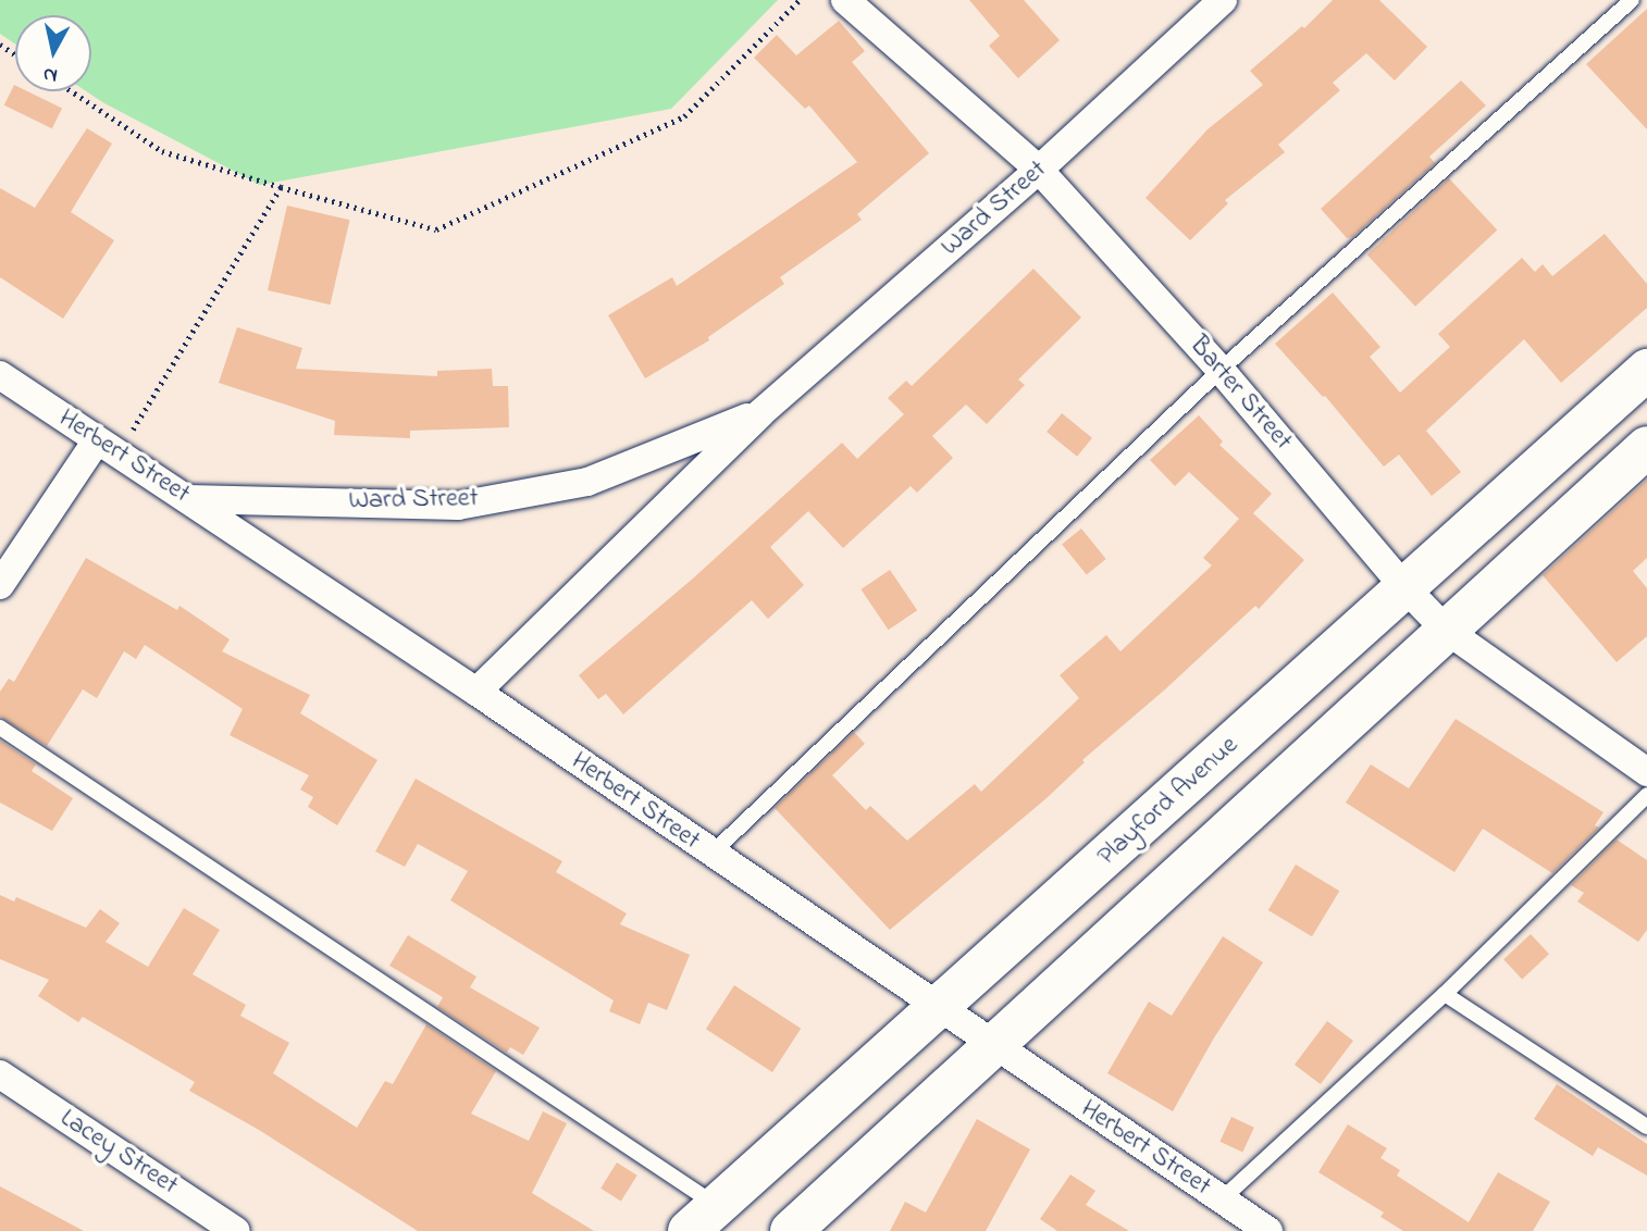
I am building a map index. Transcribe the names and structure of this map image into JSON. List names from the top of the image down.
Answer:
{
  "streets": {
    "highway": ["Playford Avenue"],
    "street": [
      "Ward Street",
      "Barter Street",
      "Herbert Street",
      "Lacey Street"
    ]
  },
  "crossings": [
    ["Ward Street", "Barter Street"],
    ["Ward Street", "Herbert Street"],
    ["Barter Street", "Playford Avenue"],
    ["Herbert Street", "Playford Avenue"]
  ],
  "north": "bottom"
}
